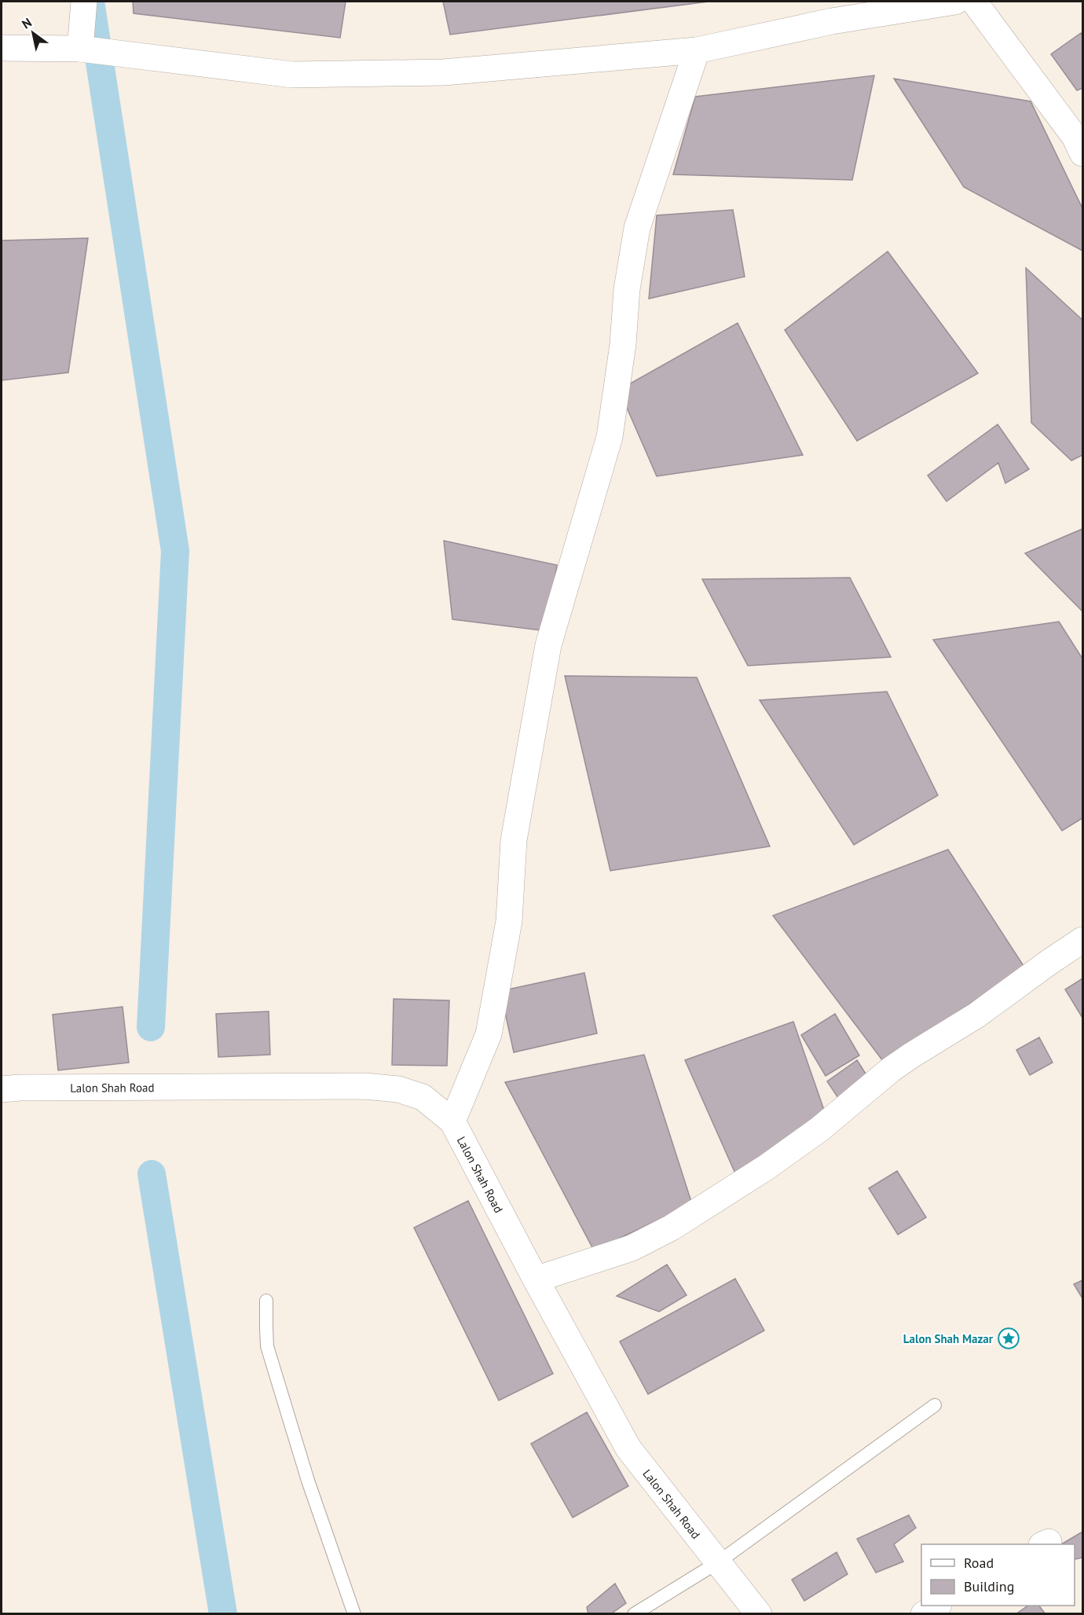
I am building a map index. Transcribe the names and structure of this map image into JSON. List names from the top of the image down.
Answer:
{
  "streets": {
    "street": ["Lalon Shah Road"]
  },
  "places": {
    "place": ["Lalon Shah Mazar"]
  },
  "legend": ["Road", "Building"],
  "north": "top left"
}
